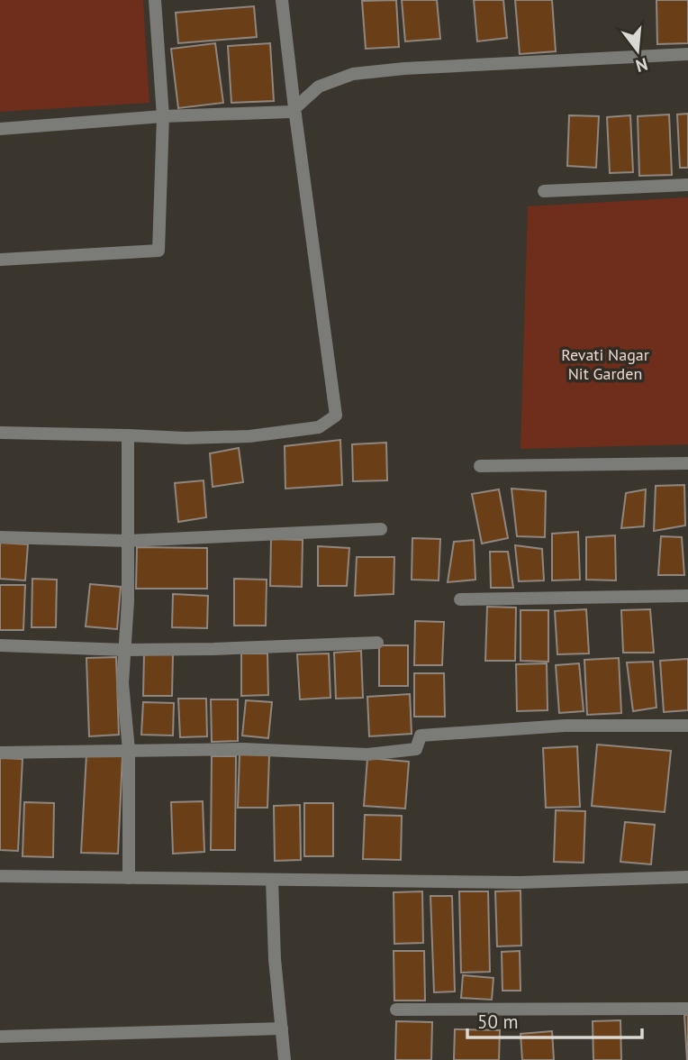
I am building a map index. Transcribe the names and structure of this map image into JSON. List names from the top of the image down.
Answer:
{
  "parks": ["Revati Nagar Nit Garden"],
  "scale_bar": "50 m",
  "north": "bottom"
}
